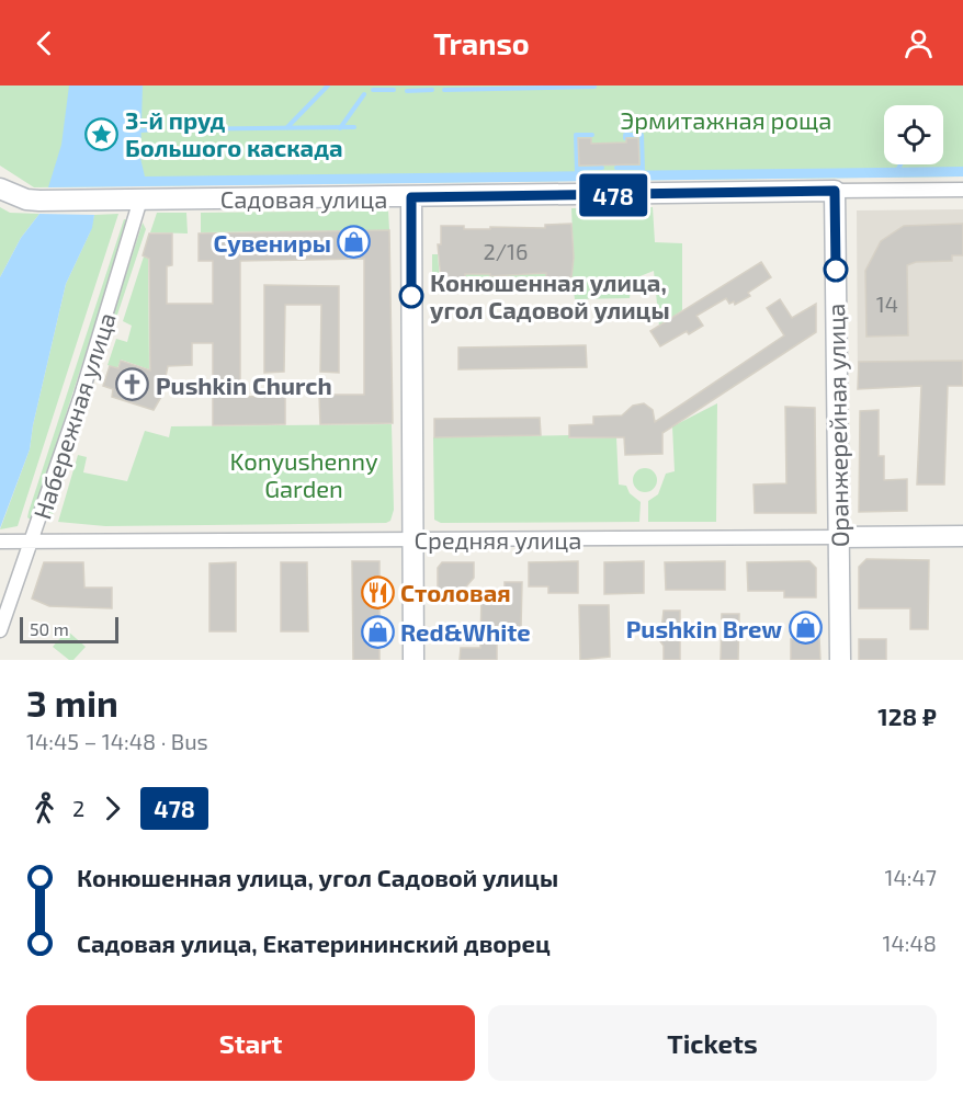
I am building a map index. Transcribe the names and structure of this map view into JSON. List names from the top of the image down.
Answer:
{
  "streets": {
    "main road": ["Садовая улица", "Оранжерейная улица", "Средняя улица"],
    "street": ["Набережная улица"]
  },
  "crossings": [
    ["Садовая улица", "Набережная улица"],
    ["Садовая улица", "Оранжерейная улица"],
    ["Набережная улица", "Средняя улица"],
    ["Оранжерейная улица", "Средняя улица"]
  ],
  "parks": ["Эрмитажная роща", "Konyushenny Garden"],
  "places": {
    "place": ["3-й пруд Большого каскада"],
    "shop": ["Сувениры", "Pushkin Brew", "Red&White"],
    "other": ["Конюшенная улица, угол Садовой улицы"],
    "church": ["Pushkin Church"],
    "restaurant": ["Столовая"]
  },
  "lines": ["bus line 478"],
  "house_numbers": ["2/16", "14"],
  "scale_bar": "50 m",
  "page": {
    "header": "Transo",
    "on_map": "478",
    "scale": "50 m",
    "heading": ["3 min", "14:45 – 14:48 · Bus", "128 ₽"],
    "legs": ["2", "478"],
    "list": [
      {
        "name": "Конюшенная улица, угол Садовой улицы",
        "value": "14:47"
      },
      {
        "name": "Садовая улица, Екатерининский дворец",
        "value": "14:48"
      }
    ],
    "buttons": ["Start", "Tickets"]
  }
}
